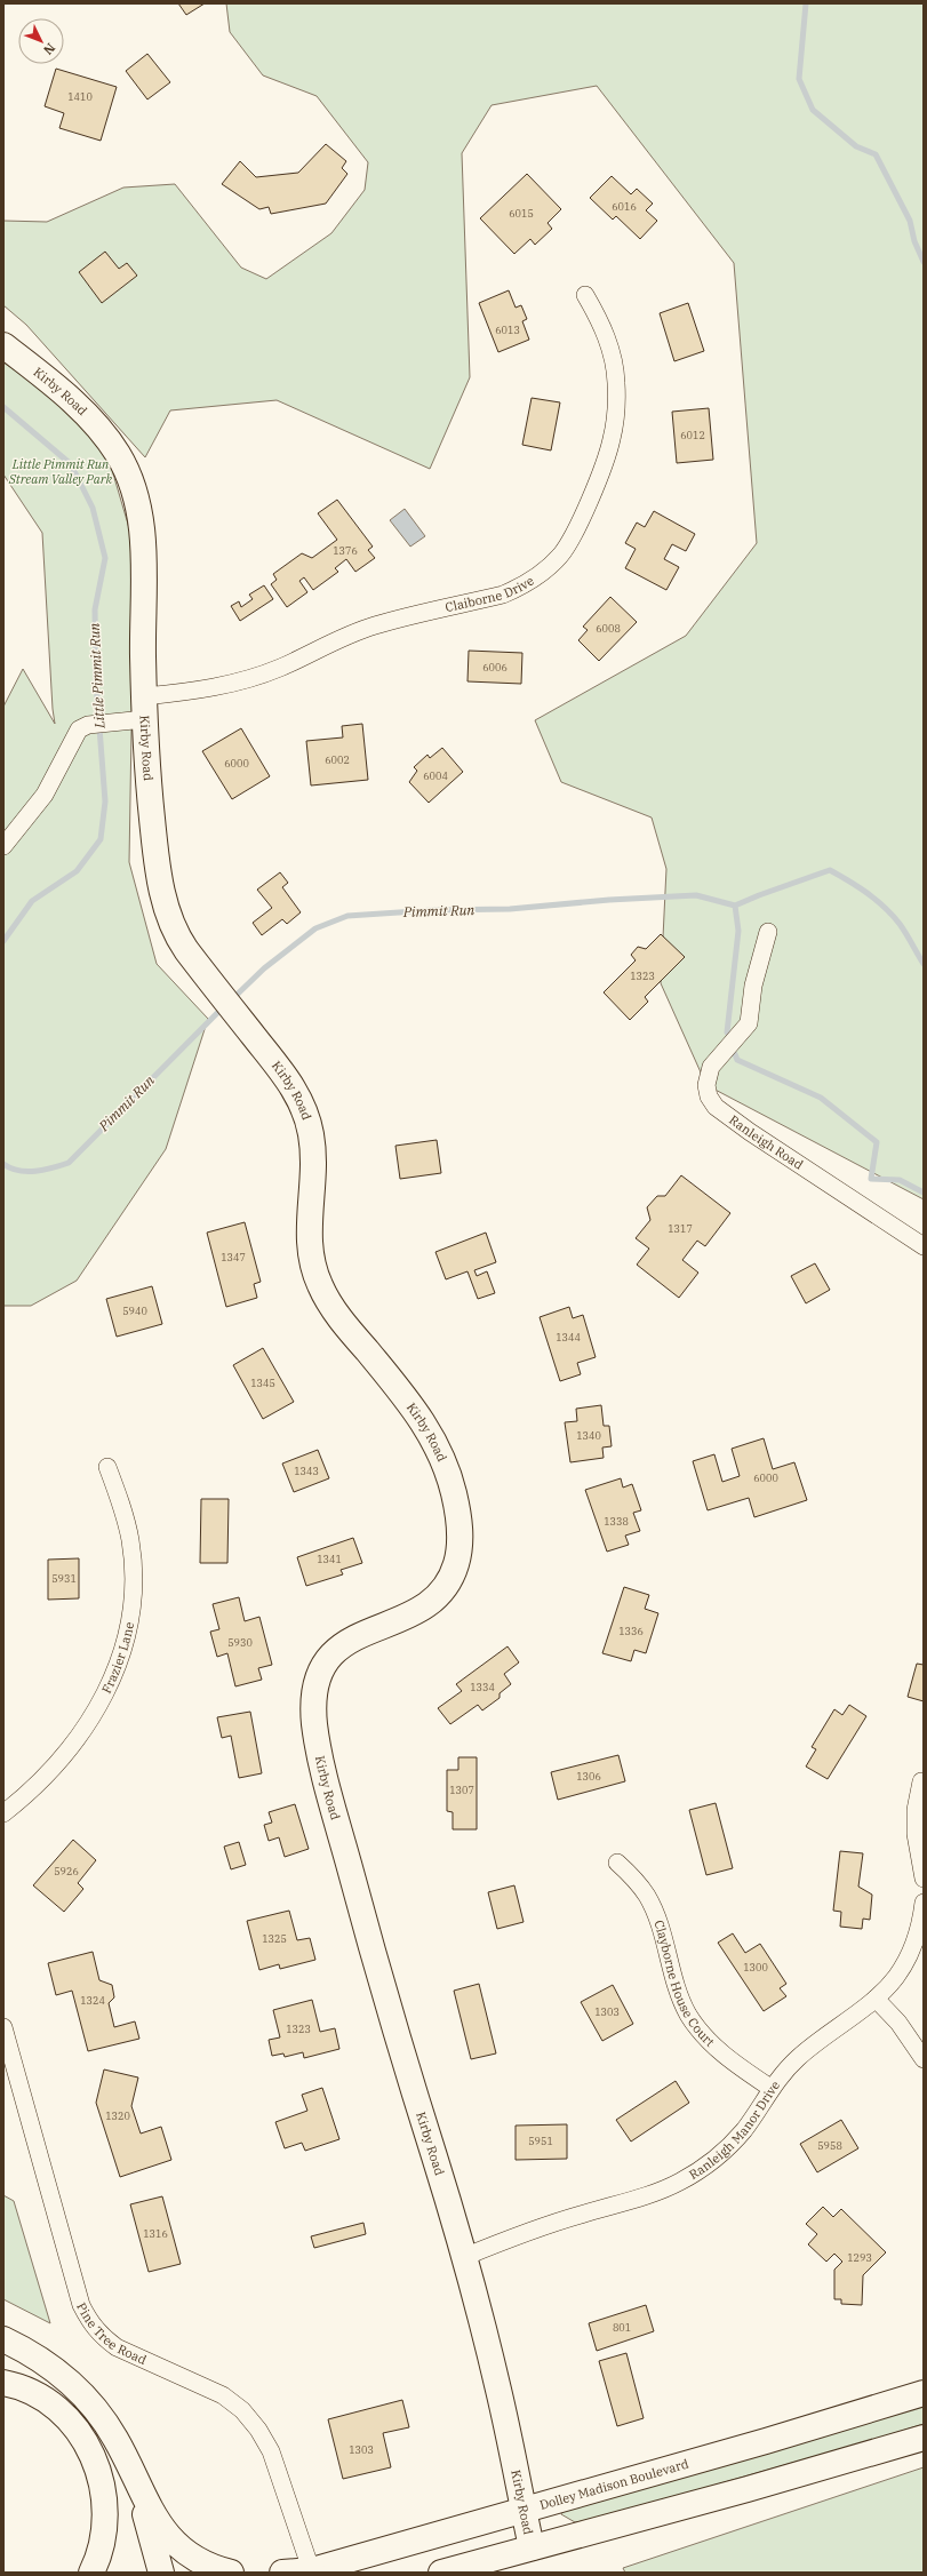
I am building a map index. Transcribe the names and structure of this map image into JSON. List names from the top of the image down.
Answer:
{
  "streets": {
    "main road": ["Kirby Road", "Dolley Madison Boulevard"],
    "street": [
      "Claiborne Drive",
      "Ranleigh Road",
      "Frazier Lane",
      "Clayborne House Court",
      "Ranleigh Manor Drive",
      "Pine Tree Road"
    ]
  },
  "crossings": [
    ["Kirby Road", "Claiborne Drive"],
    ["Kirby Road", "Ranleigh Manor Drive"],
    ["Kirby Road", "Dolley Madison Boulevard"],
    ["Clayborne House Court", "Ranleigh Manor Drive"],
    ["Pine Tree Road", "Dolley Madison Boulevard"]
  ],
  "water": ["Little Pimmit Run", "Pimmit Run"],
  "parks": ["Little Pimmit Run Stream Valley Park"],
  "house_numbers": [
    "1410",
    "6016",
    "6015",
    "6013",
    "6012",
    "1376",
    "6008",
    "6006",
    "6002",
    "6000",
    "6004",
    "1323",
    "1317",
    "1347",
    "5940",
    "1344",
    "1345",
    "1340",
    "1343",
    "6000",
    "1338",
    "1341",
    "5931",
    "1336",
    "5930",
    "1334",
    "1306",
    "1307",
    "5926",
    "1325",
    "1300",
    "1324",
    "1303",
    "1323",
    "1320",
    "5951",
    "5958",
    "1316",
    "1293",
    "801",
    "1303"
  ],
  "north": "bottom right"
}
